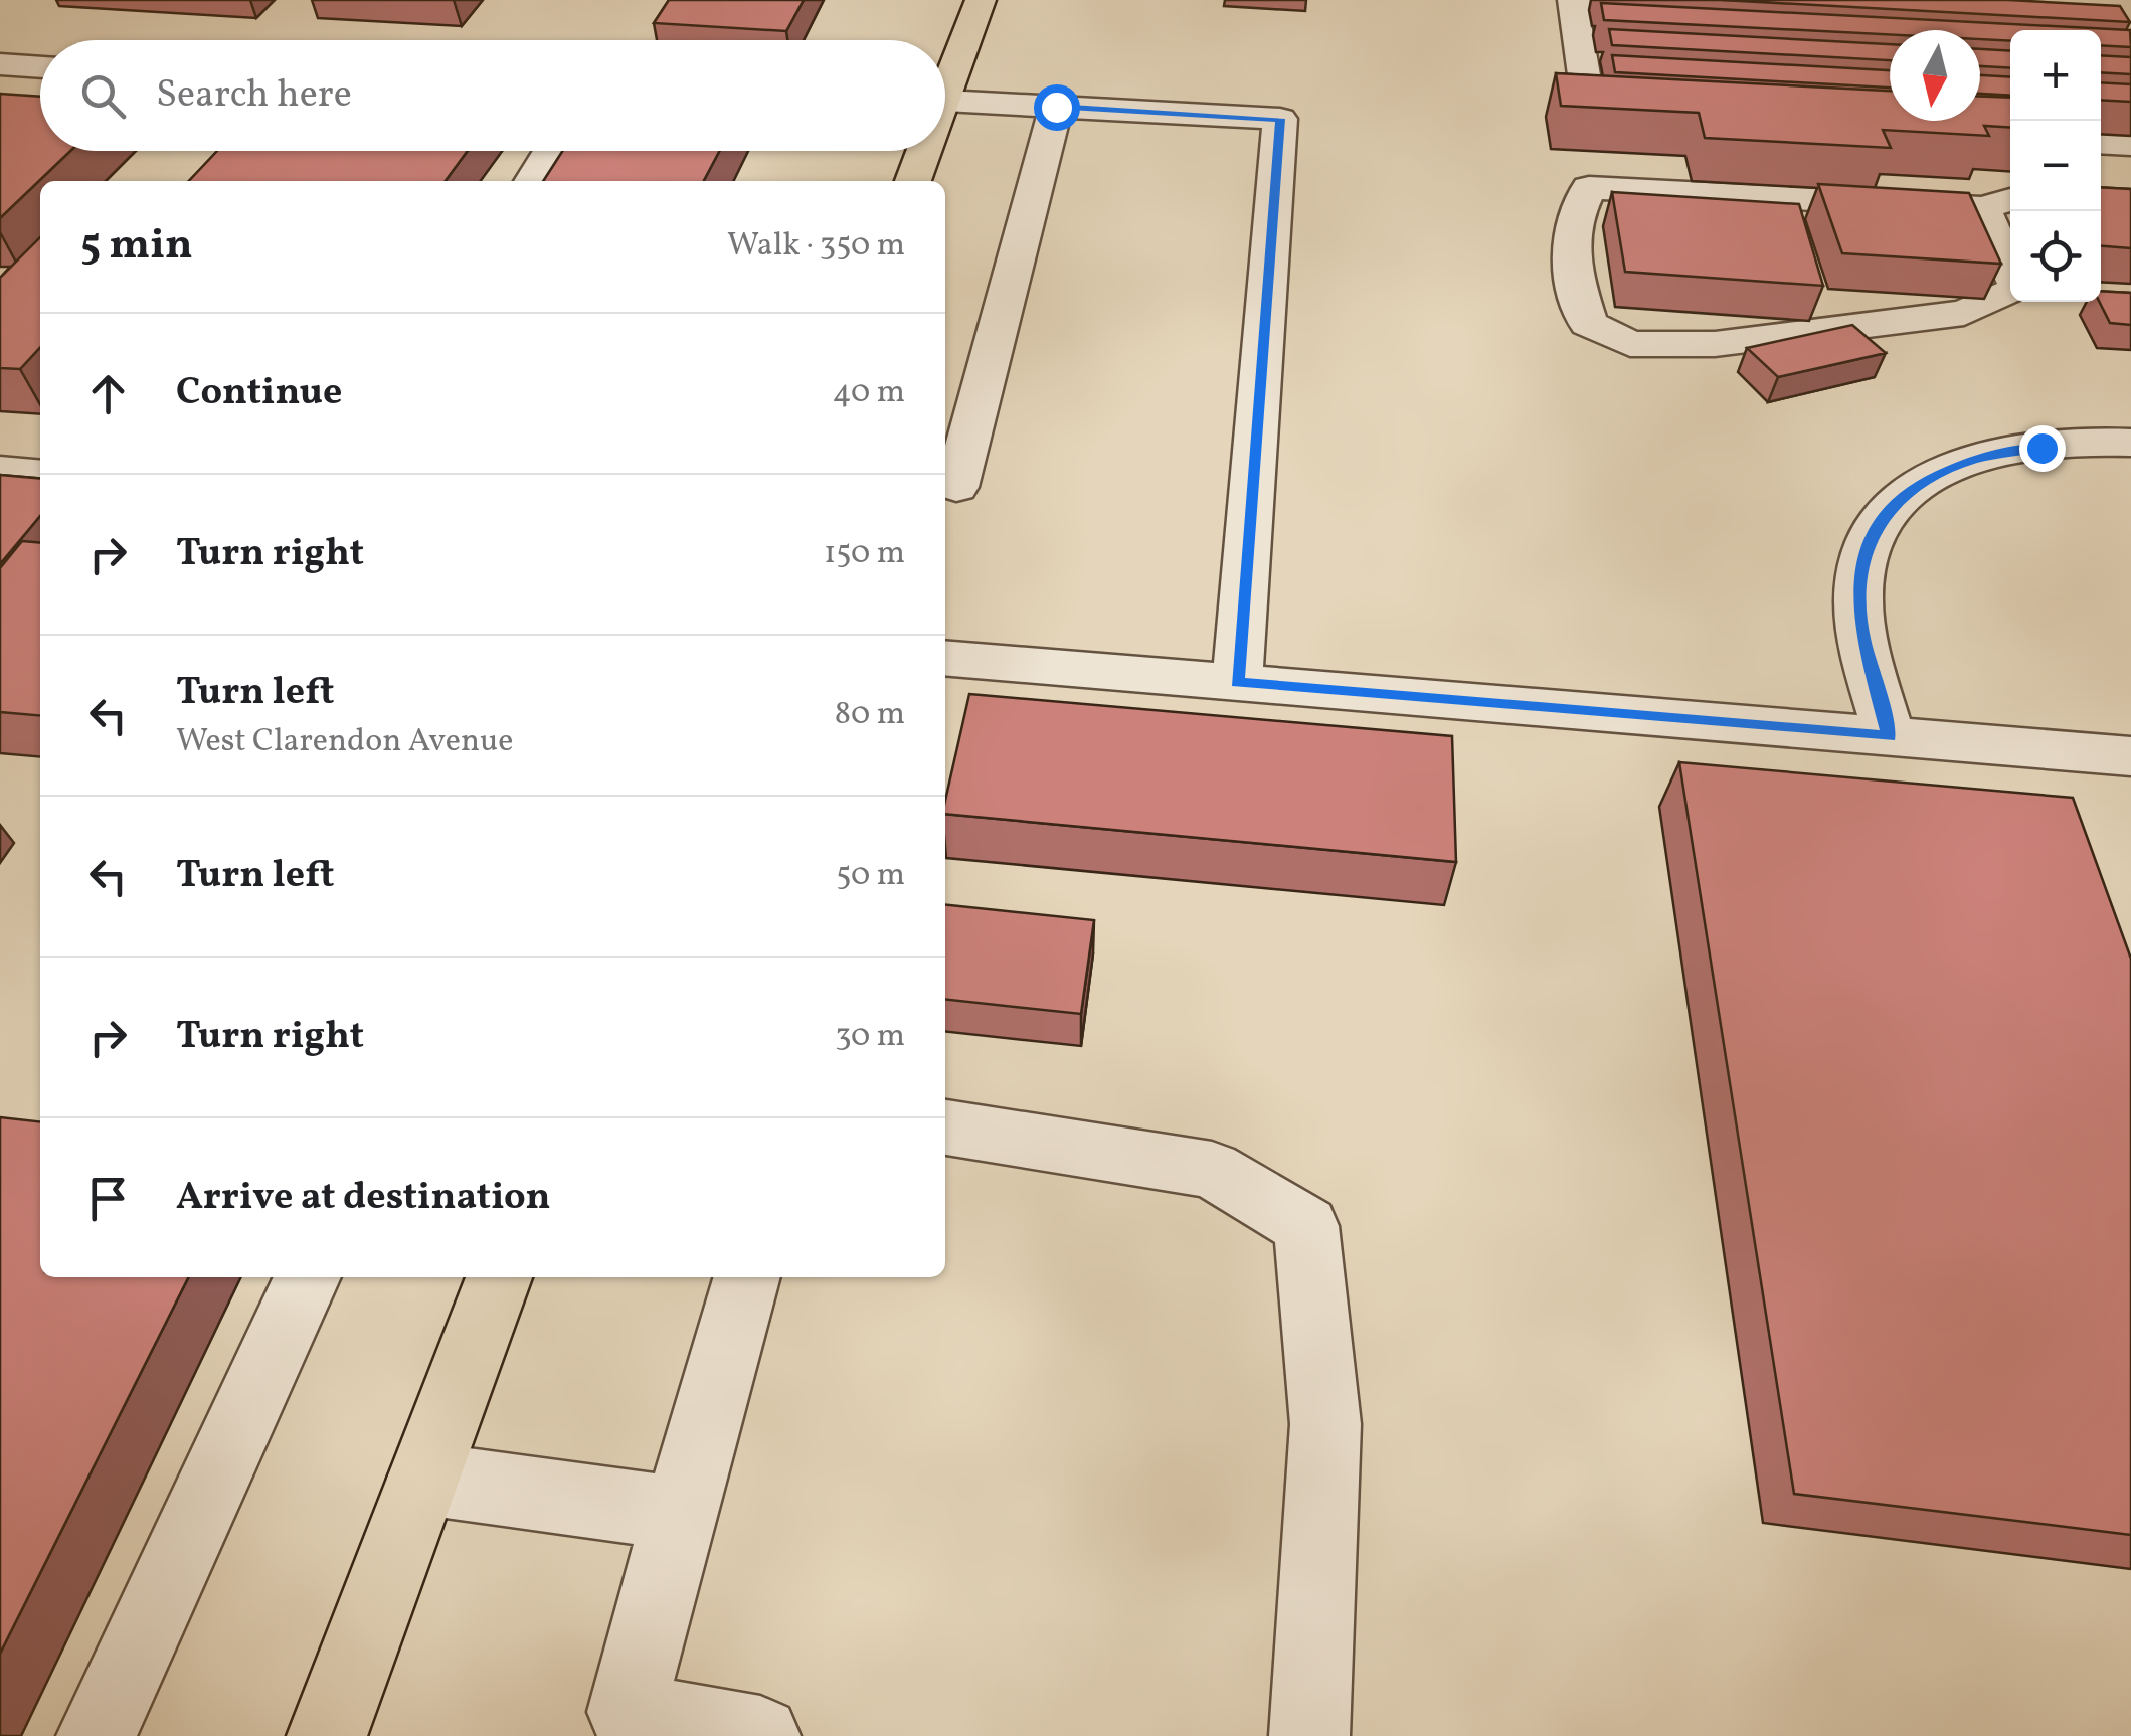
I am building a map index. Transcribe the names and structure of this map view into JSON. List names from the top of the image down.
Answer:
{
  "north": "bottom",
  "page": {
    "map_buttons": ["+", "−"],
    "search": "Search here",
    "heading": ["5 min", "Walk · 350 m"],
    "list": [
      ["Continue", "40 m"],
      ["Turn right", "150 m"],
      ["Turn left", "West Clarendon Avenue", "80 m"],
      ["Turn left", "50 m"],
      ["Turn right", "30 m"],
      "Arrive at destination"
    ]
  }
}
